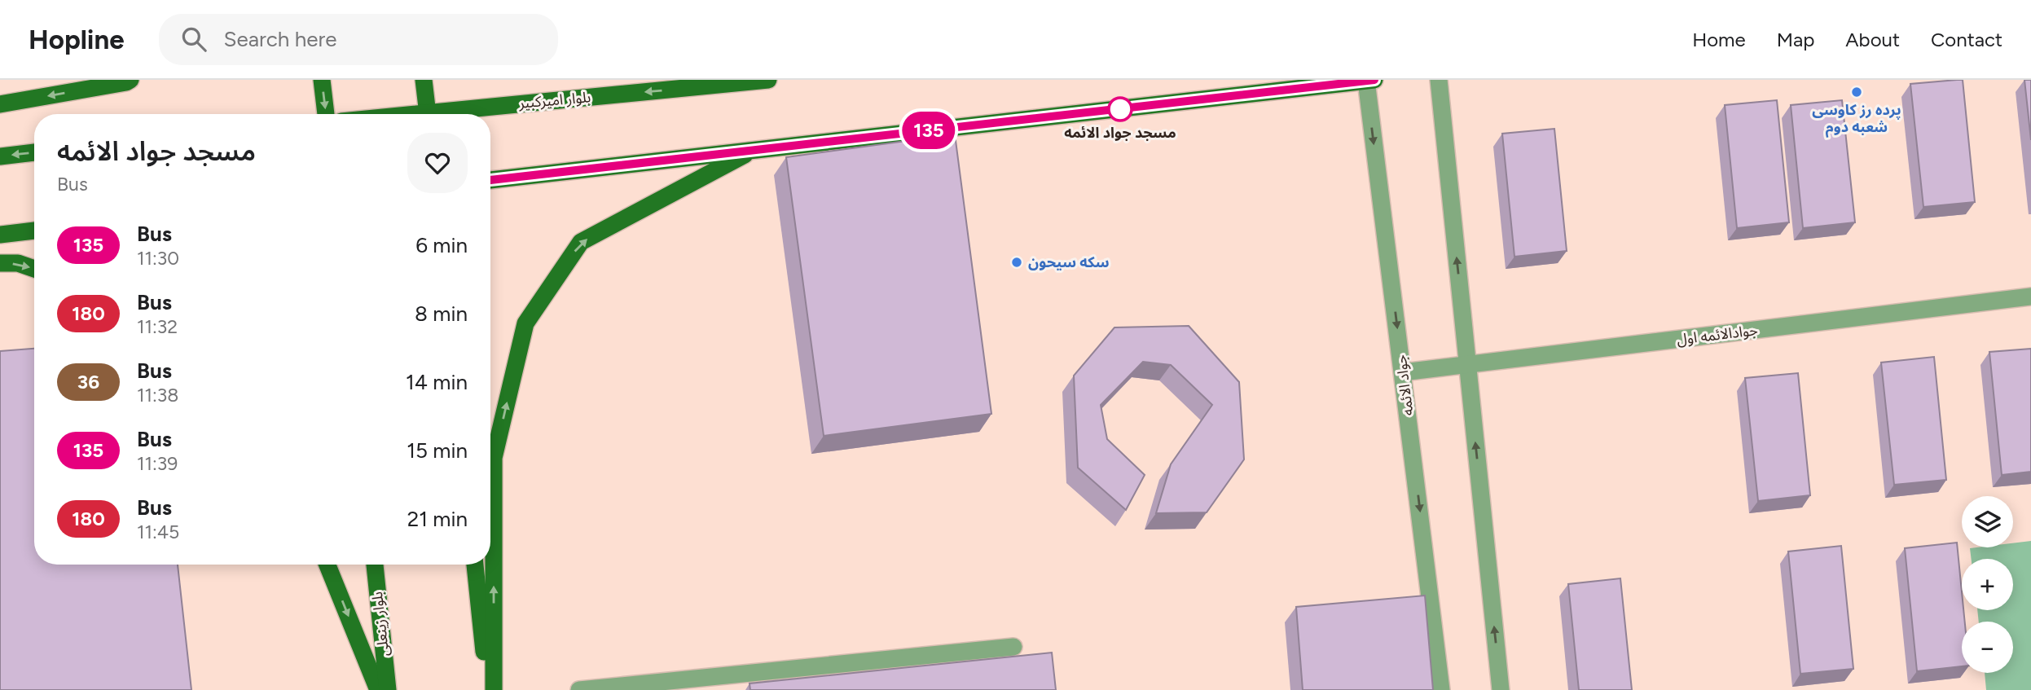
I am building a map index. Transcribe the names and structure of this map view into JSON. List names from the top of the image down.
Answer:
{
  "streets": {
    "main road": ["بلوار امیرکبیر", "بلوار زینعلی"],
    "street": ["جوادالائمه اول", "جواد الائمه"]
  },
  "crossings": [
    ["جوادالائمه اول", "جواد الائمه"]
  ],
  "places": ["پرده رز کاوسی شعبه دوم", "مسجد جواد الائمه", "سکه سیحون"],
  "lines": ["bus line 135"],
  "page": {
    "header": "Hopline",
    "search": "Search here",
    "nav": [
      "Home",
      "Map",
      "About",
      "Contact"
    ],
    "on_map": "135",
    "heading": ["مسجد جواد الائمه", "Bus"],
    "list": [
      {
        "mark": "135",
        "name": "Bus",
        "note": "11:30",
        "value": "6 min"
      },
      {
        "mark": "180",
        "name": "Bus",
        "note": "11:32",
        "value": "8 min"
      },
      {
        "mark": "36",
        "name": "Bus",
        "note": "11:38",
        "value": "14 min"
      },
      {
        "mark": "135",
        "name": "Bus",
        "note": "11:39",
        "value": "15 min"
      },
      {
        "mark": "180",
        "name": "Bus",
        "note": "11:45",
        "value": "21 min"
      }
    ],
    "map_buttons": ["+", "−"]
  }
}
